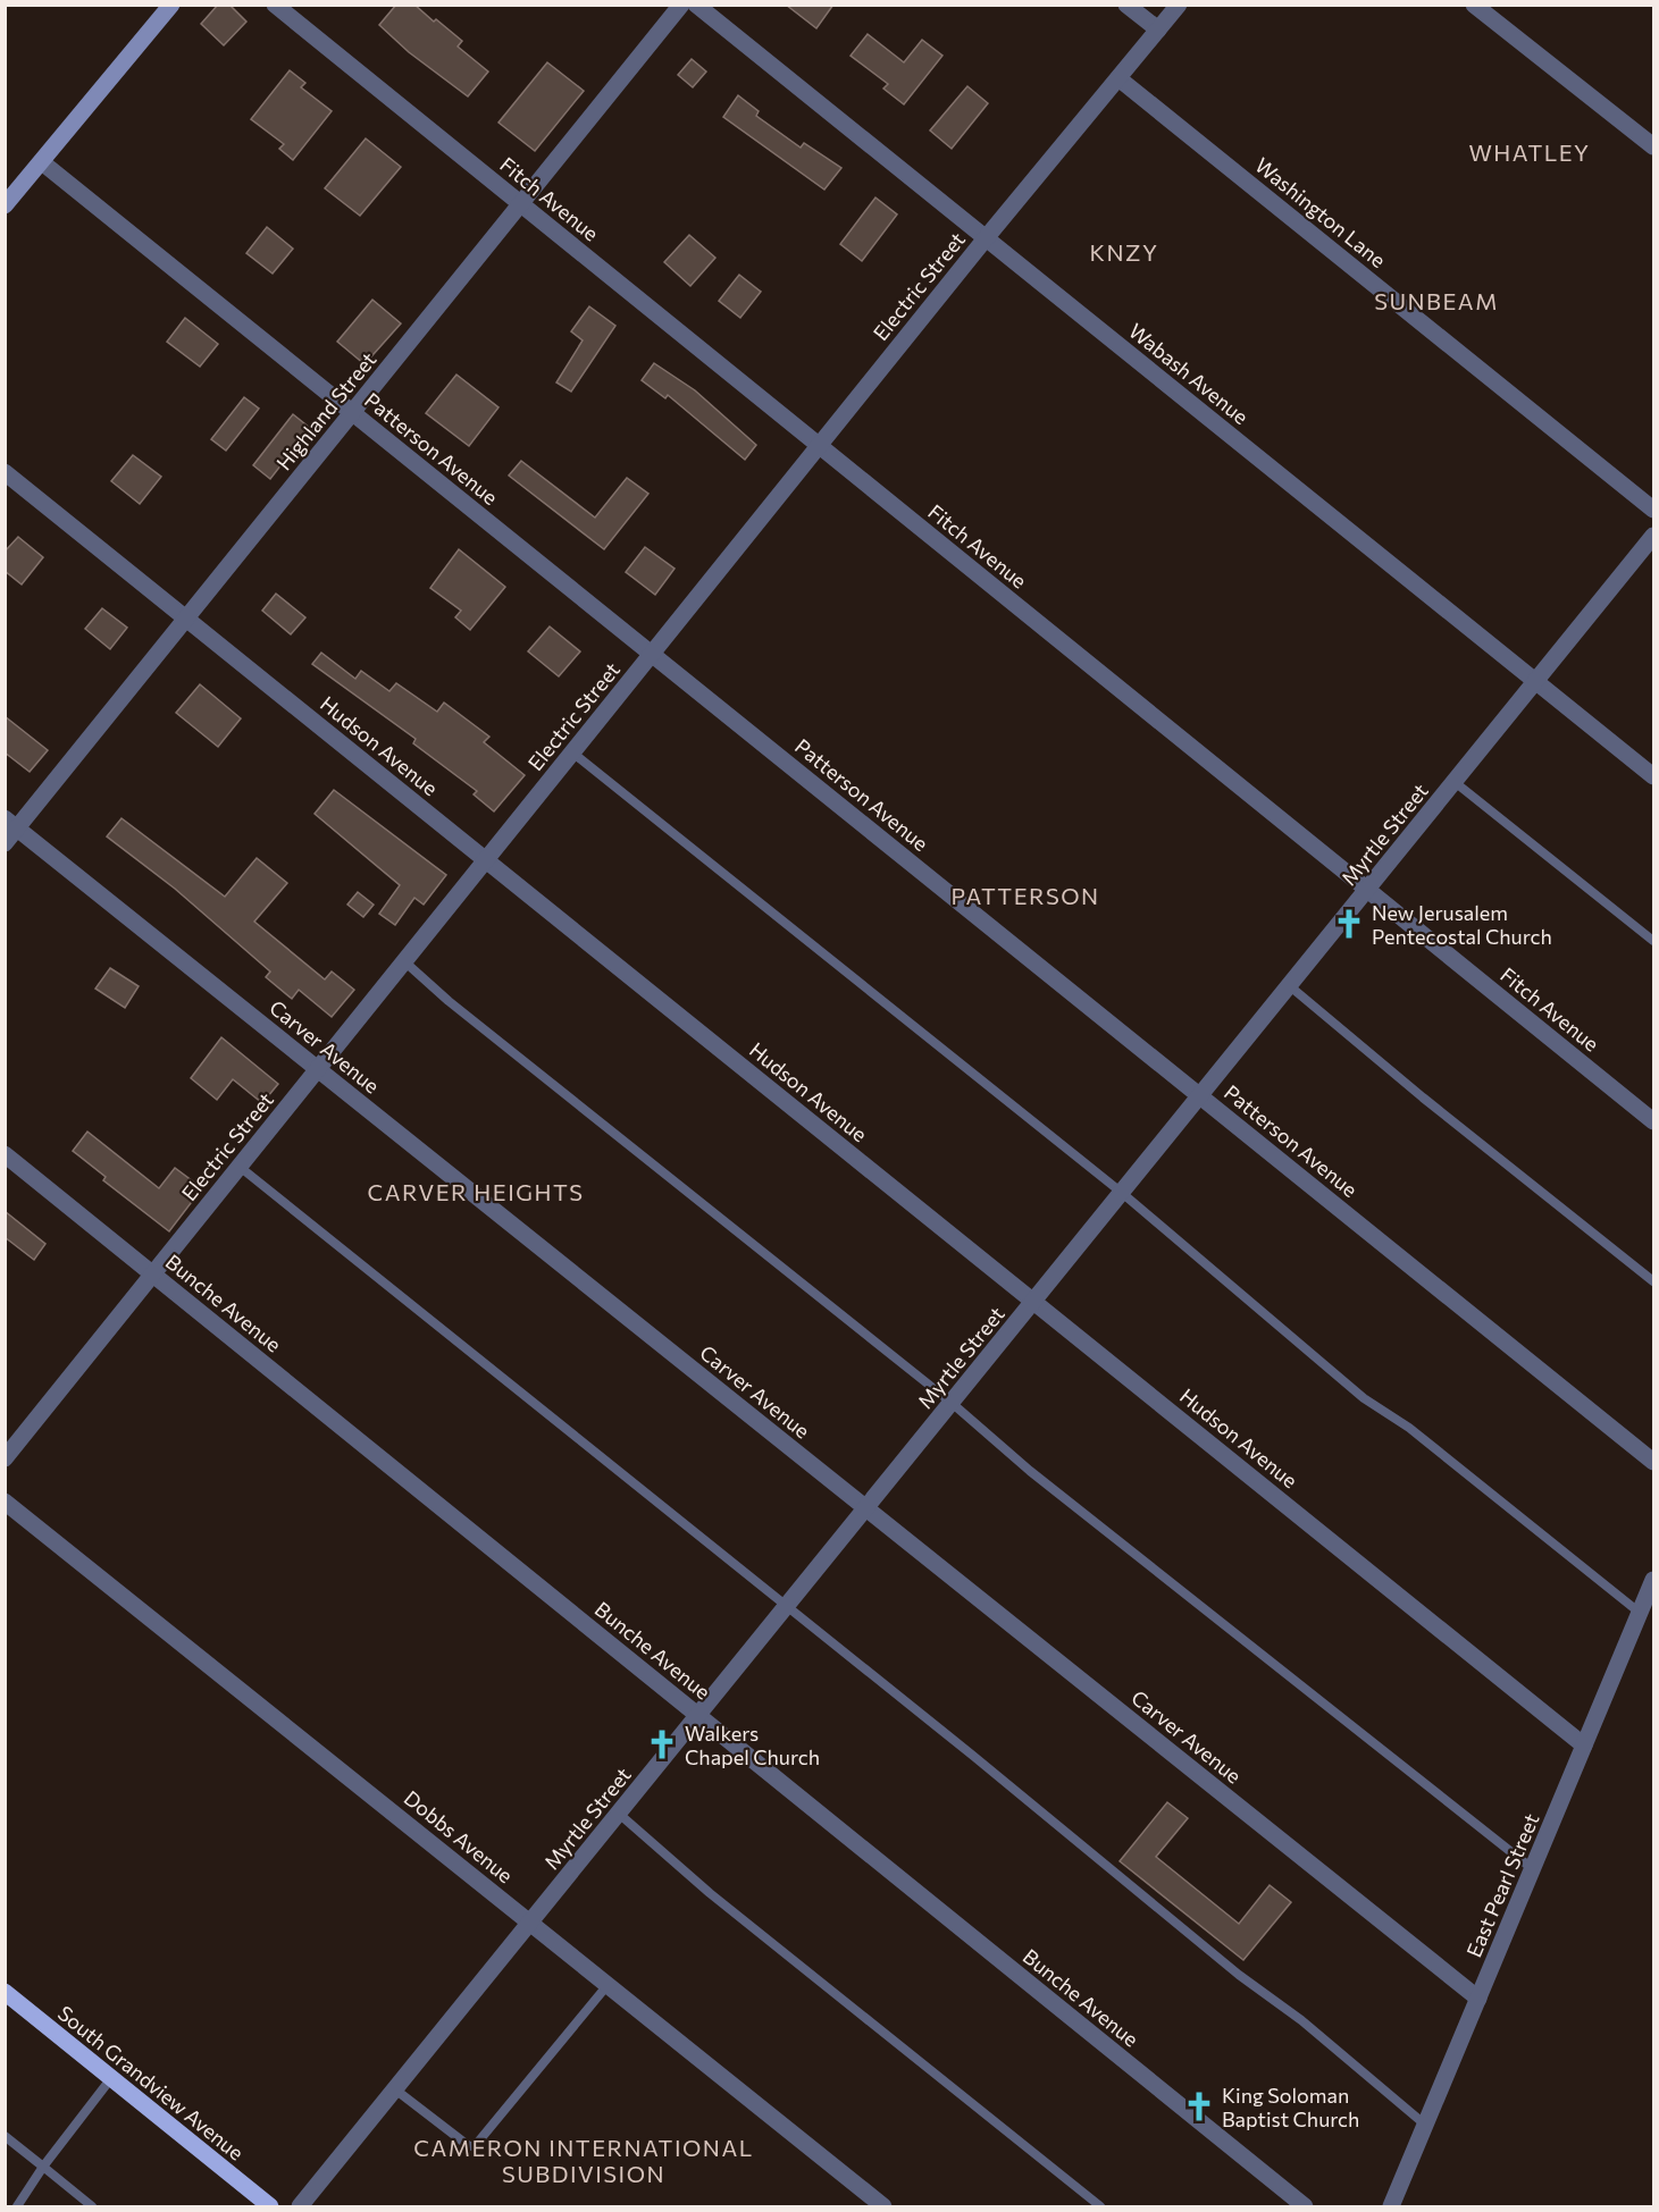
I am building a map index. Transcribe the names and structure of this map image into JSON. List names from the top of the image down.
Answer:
{
  "streets": {
    "main road": ["South Grandview Avenue"],
    "street": [
      "Fitch Avenue",
      "Washington Lane",
      "Electric Street",
      "Wabash Avenue",
      "Highland Street",
      "Patterson Avenue",
      "Hudson Avenue",
      "Myrtle Street",
      "Carver Avenue",
      "Bunche Avenue",
      "Dobbs Avenue",
      "East Pearl Street"
    ]
  },
  "crossings": [
    ["Fitch Avenue", "Electric Street"],
    ["Fitch Avenue", "Highland Street"],
    ["Fitch Avenue", "Myrtle Street"],
    ["Washington Lane", "Electric Street"],
    ["Electric Street", "Wabash Avenue"],
    ["Electric Street", "Patterson Avenue"],
    ["Electric Street", "Hudson Avenue"],
    ["Electric Street", "Carver Avenue"],
    ["Electric Street", "Bunche Avenue"],
    ["Wabash Avenue", "Myrtle Street"],
    ["Highland Street", "Patterson Avenue"],
    ["Highland Street", "Hudson Avenue"],
    ["Highland Street", "Carver Avenue"],
    ["Patterson Avenue", "Myrtle Street"],
    ["Hudson Avenue", "Myrtle Street"],
    ["Hudson Avenue", "East Pearl Street"],
    ["Myrtle Street", "Carver Avenue"],
    ["Myrtle Street", "Bunche Avenue"],
    ["Myrtle Street", "Dobbs Avenue"],
    ["Carver Avenue", "East Pearl Street"]
  ],
  "districts": [
    "WHATLEY",
    "KNZY",
    "SUNBEAM",
    "PATTERSON",
    "CARVER HEIGHTS",
    "CAMERON INTERNATIONAL SUBDIVISION"
  ],
  "places": {
    "church": ["New Jerusalem Pentecostal Church", "Walkers Chapel Church", "King Soloman Baptist Church"]
  }
}
